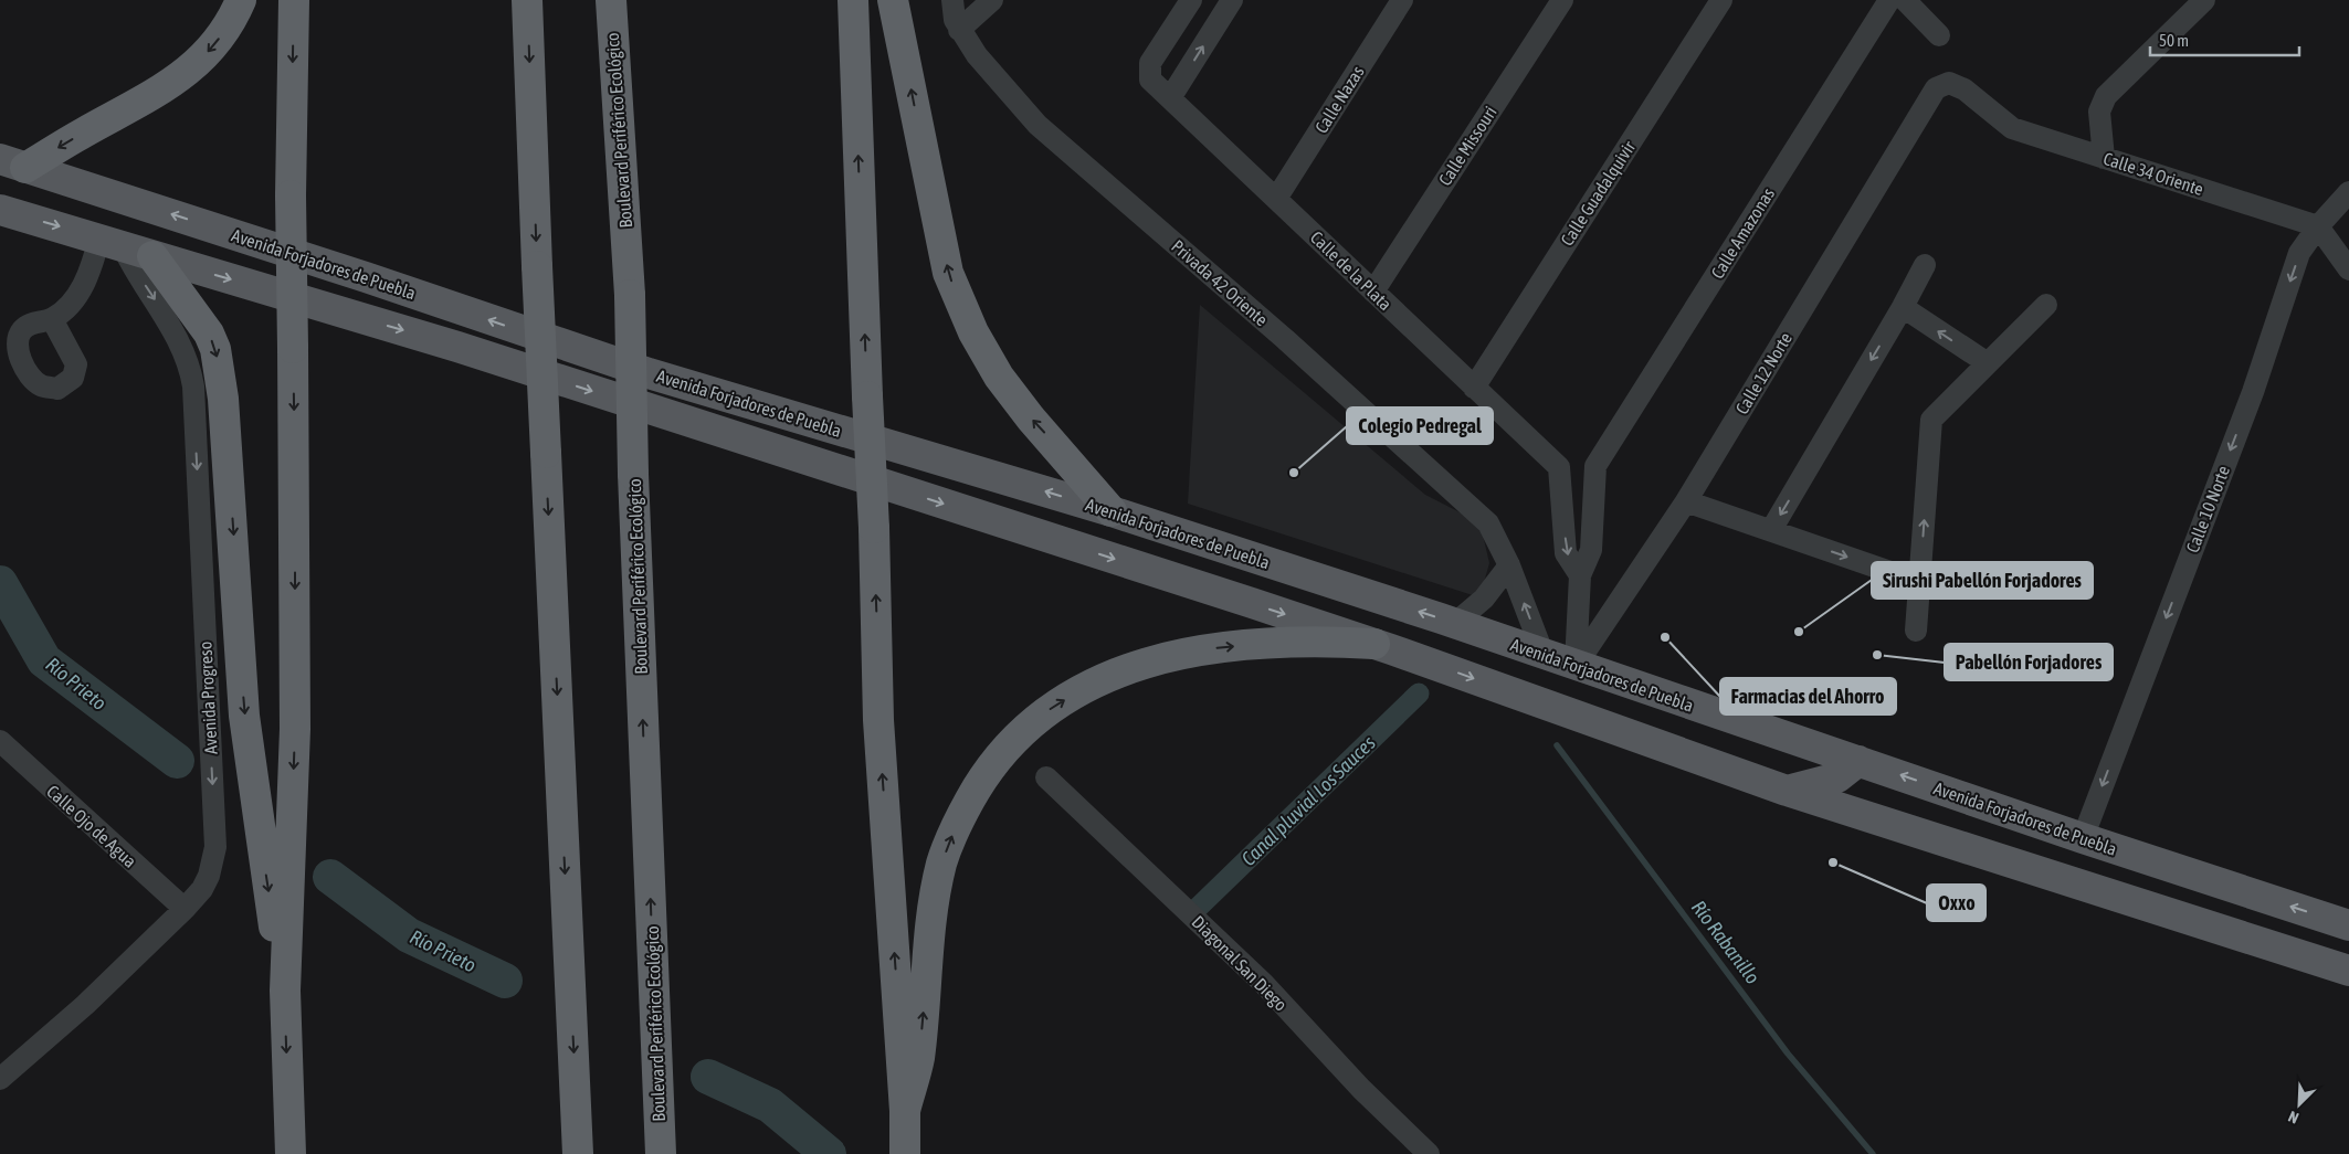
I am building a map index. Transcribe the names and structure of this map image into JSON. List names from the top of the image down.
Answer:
{
  "streets": {
    "highway": ["Boulevard Periférico Ecológico"],
    "main road": ["Avenida Forjadores de Puebla"],
    "street": [
      "Calle Nazas",
      "Calle Missouri",
      "Calle 34 Oriente",
      "Calle Guadalquivir",
      "Calle Amazonas",
      "Calle de la Plata",
      "Privada 42 Oriente",
      "Calle 12 Norte",
      "Calle 10 Norte",
      "Avenida Progreso",
      "Calle Ojo de Agua",
      "Diagonal San Diego"
    ]
  },
  "crossings": [
    ["Calle Nazas", "Calle de la Plata"],
    ["Calle Missouri", "Calle de la Plata"],
    ["Calle 34 Oriente", "Calle 12 Norte"],
    ["Calle 34 Oriente", "Calle 10 Norte"],
    ["Calle Guadalquivir", "Calle de la Plata"],
    ["Avenida Forjadores de Puebla", "Privada 42 Oriente"],
    ["Avenida Forjadores de Puebla", "Calle 12 Norte"],
    ["Avenida Forjadores de Puebla", "Calle 10 Norte"],
    ["Avenida Forjadores de Puebla", "Avenida Progreso"],
    ["Avenida Progreso", "Calle Ojo de Agua"]
  ],
  "one_way": ["Calle 10 Norte", "Avenida Progreso"],
  "water": ["Río Prieto", "Canal pluvial Los Sauces", "Río Rabanillo"],
  "places": [
    "Colegio Pedregal",
    "Sirushi Pabellón Forjadores",
    "Farmacias del Ahorro",
    "Pabellón Forjadores",
    "Oxxo"
  ],
  "scale_bar": "50 m",
  "north": "bottom left"
}
